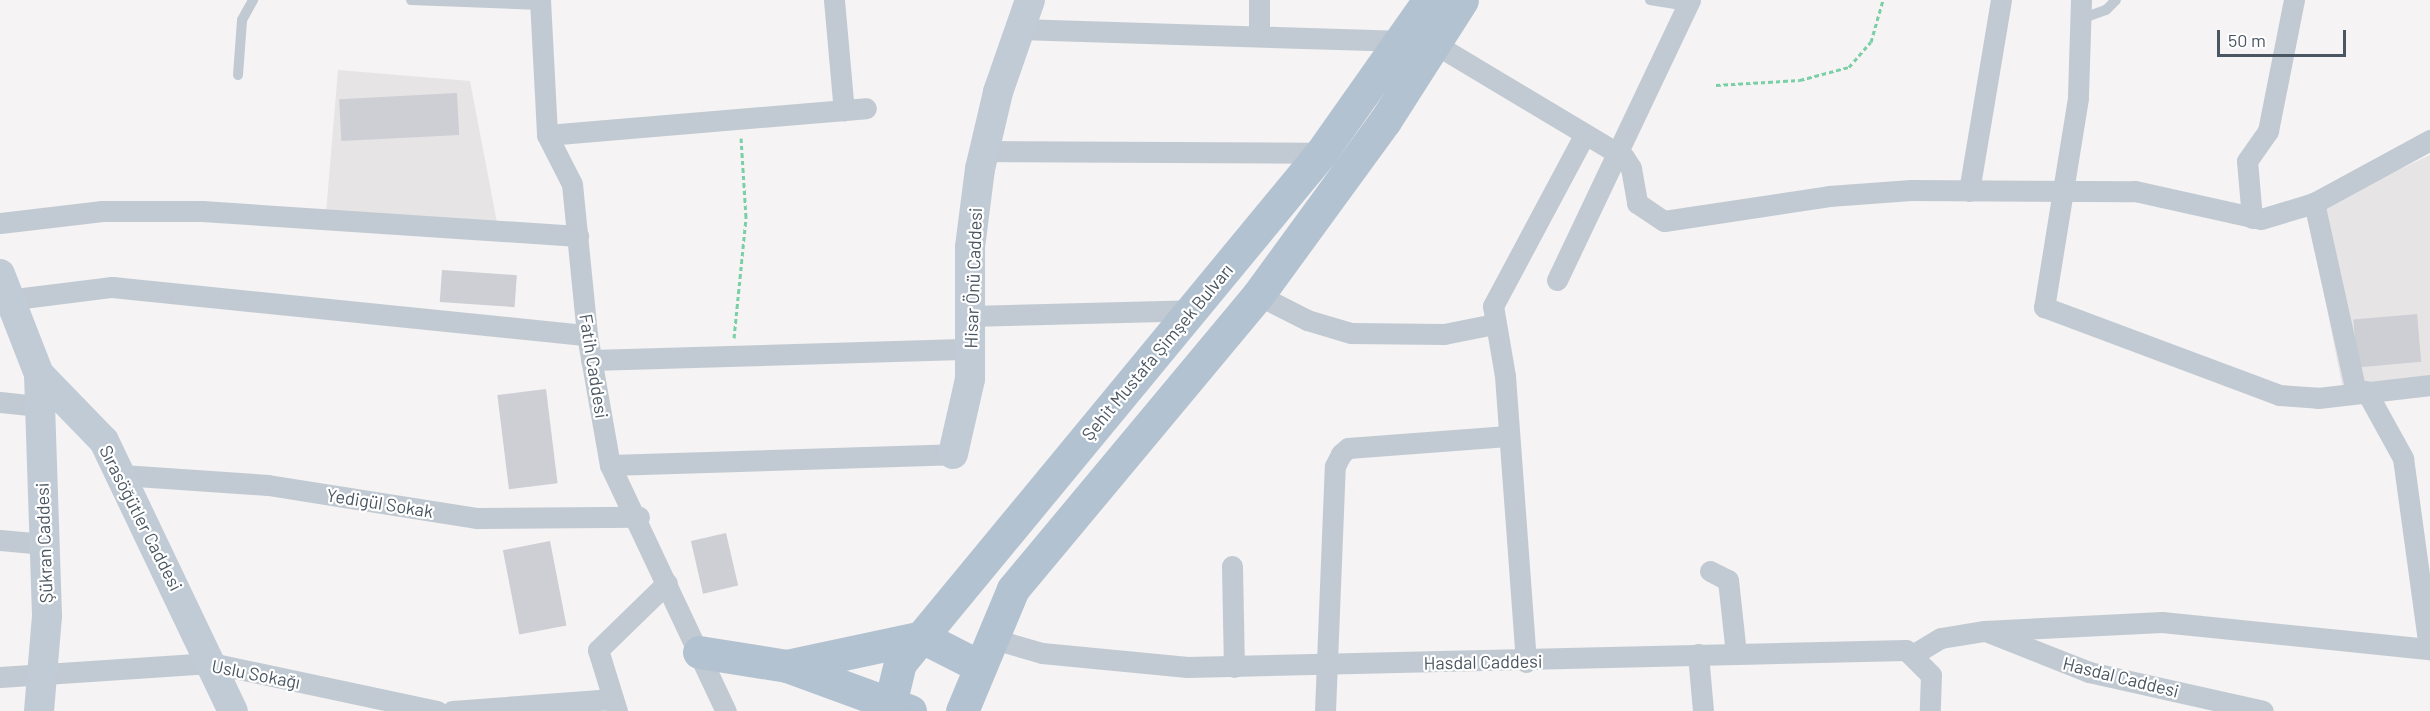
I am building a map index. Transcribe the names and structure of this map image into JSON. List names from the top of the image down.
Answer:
{
  "streets": {
    "main road": ["Şehit Mustafa Şimşek Bulvarı"],
    "street": [
      "Hisar Önü Caddesi",
      "Fatih Caddesi",
      "Yedigül Sokak",
      "Sırasöğütler Caddesi",
      "Şükran Caddesi",
      "Hasdal Caddesi",
      "Uslu Sokağı"
    ]
  },
  "crossings": [
    ["Şehit Mustafa Şimşek Bulvarı", "Hasdal Caddesi"],
    ["Fatih Caddesi", "Yedigül Sokak"],
    ["Yedigül Sokak", "Sırasöğütler Caddesi"],
    ["Sırasöğütler Caddesi", "Şükran Caddesi"],
    ["Sırasöğütler Caddesi", "Uslu Sokağı"],
    ["Şükran Caddesi", "Uslu Sokağı"]
  ],
  "scale_bar": "50 m"
}
